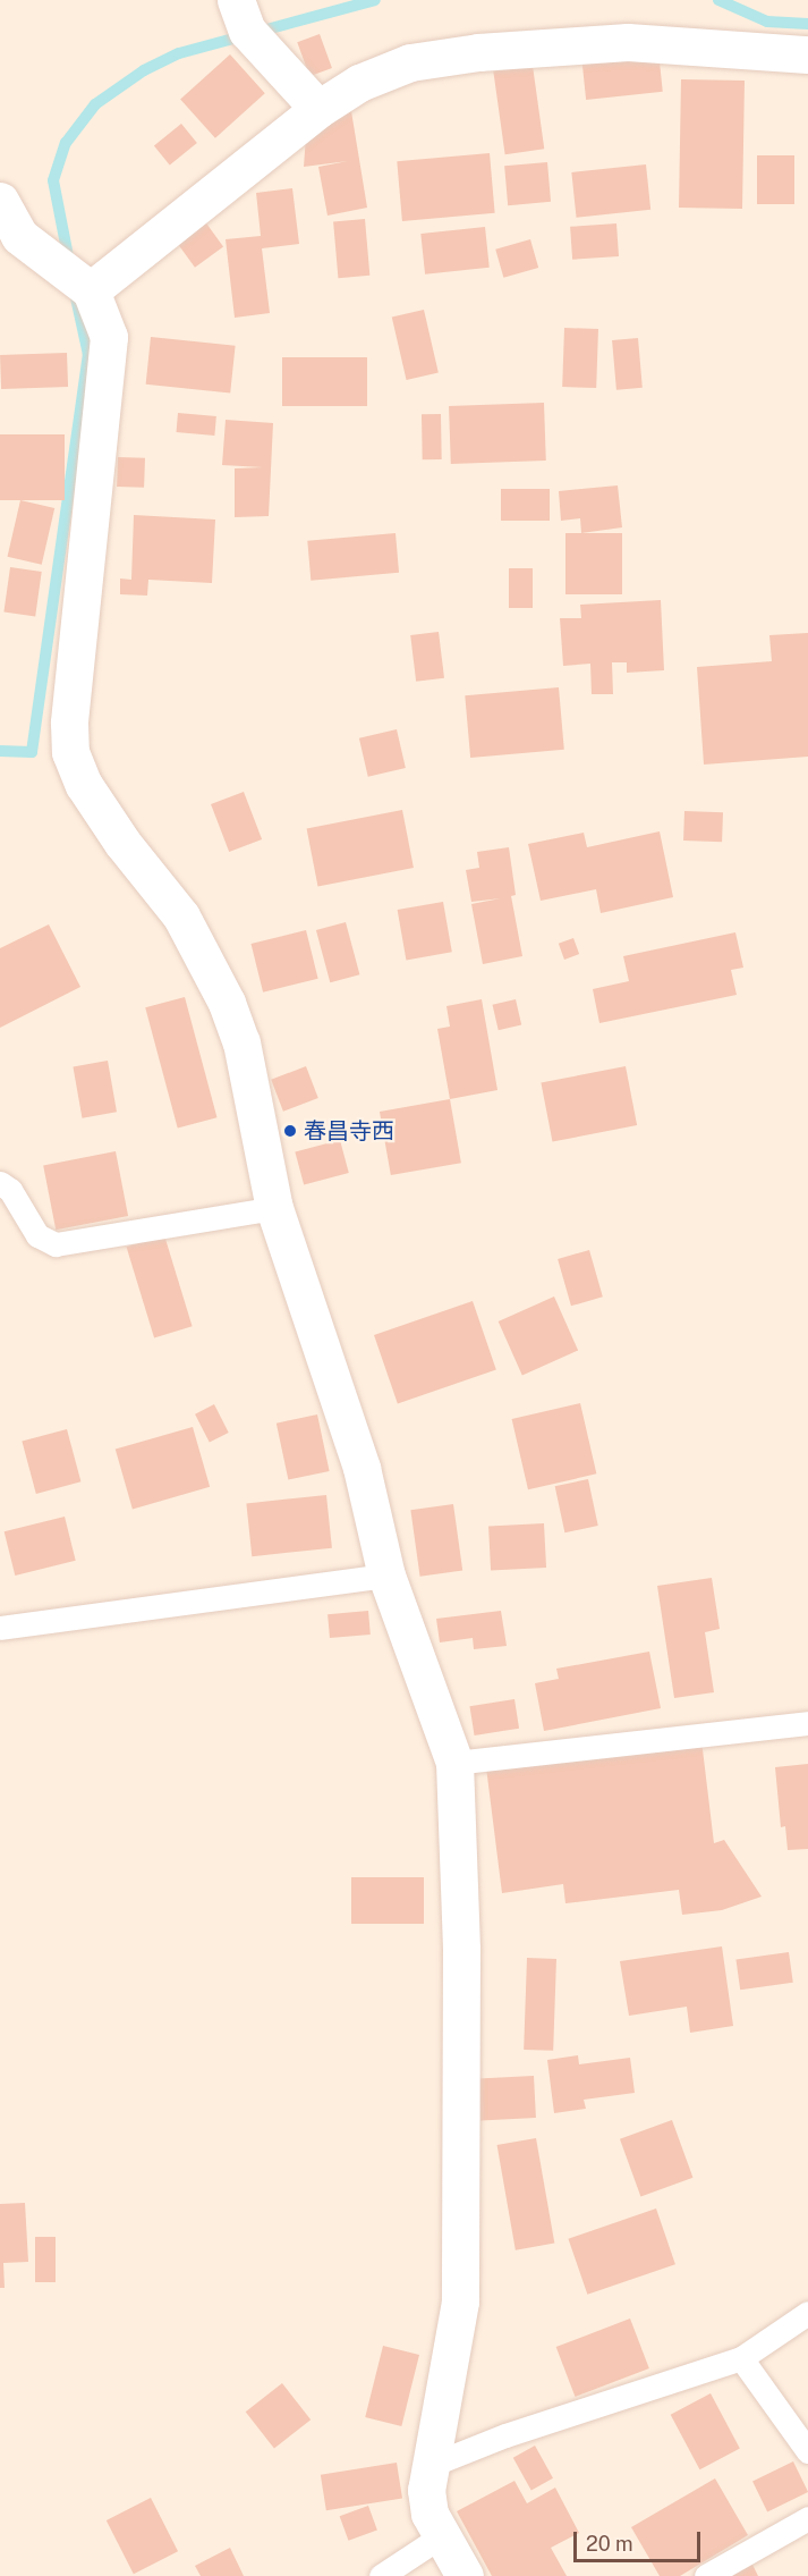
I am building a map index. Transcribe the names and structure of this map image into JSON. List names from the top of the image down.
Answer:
{
  "places": ["春昌寺西"],
  "scale_bar": "20 m"
}
